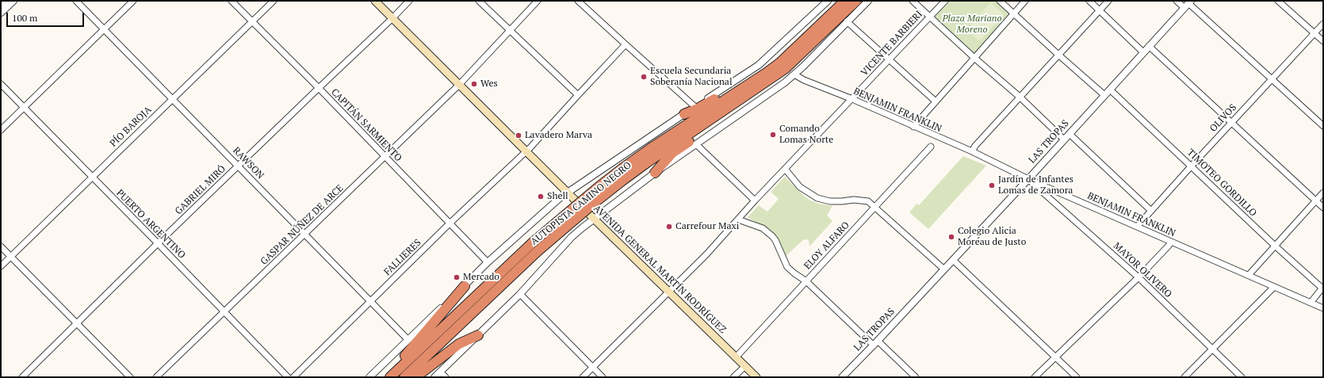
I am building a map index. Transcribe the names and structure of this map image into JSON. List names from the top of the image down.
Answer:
{
  "streets": {
    "highway": ["AUTOPISTA CAMINO NEGRO"],
    "main road": ["AVENIDA GENERAL MARTÍN RODRÍGUEZ"],
    "street": [
      "VICENTE BARBIERI",
      "BENJAMIN FRANKLIN",
      "OLIVOS",
      "CAPITÁN SARMIENTO",
      "PÍO BAROJA",
      "LAS TROPAS",
      "RAWSON",
      "TIMOTEO GORDILLO",
      "GABRIEL MIRÓ",
      "PUERTO ARGENTINO",
      "GASPAR NÚÑEZ DE ARCE",
      "ELOY ALFARO",
      "FALLIERES",
      "MAYOR OLIVERO"
    ]
  },
  "crossings": [
    ["VICENTE BARBIERI", "BENJAMIN FRANKLIN"],
    ["VICENTE BARBIERI", "AVENIDA GENERAL MARTÍN RODRÍGUEZ"],
    ["BENJAMIN FRANKLIN", "OLIVOS"],
    ["BENJAMIN FRANKLIN", "LAS TROPAS"],
    ["BENJAMIN FRANKLIN", "MAYOR OLIVERO"],
    ["OLIVOS", "TIMOTEO GORDILLO"],
    ["CAPITÁN SARMIENTO", "PÍO BAROJA"],
    ["CAPITÁN SARMIENTO", "GABRIEL MIRÓ"],
    ["CAPITÁN SARMIENTO", "GASPAR NÚÑEZ DE ARCE"],
    ["CAPITÁN SARMIENTO", "FALLIERES"],
    ["PÍO BAROJA", "RAWSON"],
    ["PÍO BAROJA", "PUERTO ARGENTINO"],
    ["LAS TROPAS", "TIMOTEO GORDILLO"],
    ["LAS TROPAS", "MAYOR OLIVERO"],
    ["RAWSON", "GABRIEL MIRÓ"],
    ["RAWSON", "GASPAR NÚÑEZ DE ARCE"],
    ["RAWSON", "FALLIERES"],
    ["GABRIEL MIRÓ", "PUERTO ARGENTINO"],
    ["GABRIEL MIRÓ", "AVENIDA GENERAL MARTÍN RODRÍGUEZ"],
    ["PUERTO ARGENTINO", "GASPAR NÚÑEZ DE ARCE"],
    ["GASPAR NÚÑEZ DE ARCE", "AVENIDA GENERAL MARTÍN RODRÍGUEZ"],
    ["ELOY ALFARO", "AVENIDA GENERAL MARTÍN RODRÍGUEZ"],
    ["FALLIERES", "AVENIDA GENERAL MARTÍN RODRÍGUEZ"]
  ],
  "parks": ["Plaza Mariano Moreno"],
  "places": [
    "Escuela Secundaria Soberanía Nacional",
    "Wes",
    "Comando Lomas Norte",
    "Lavadero Marva",
    "Jardín de Infantes Lomas de Zamora",
    "Shell",
    "Carrefour Maxi",
    "Colegio Alicia Moreau de Justo",
    "Mercado"
  ],
  "scale_bar": "100 m"
}
